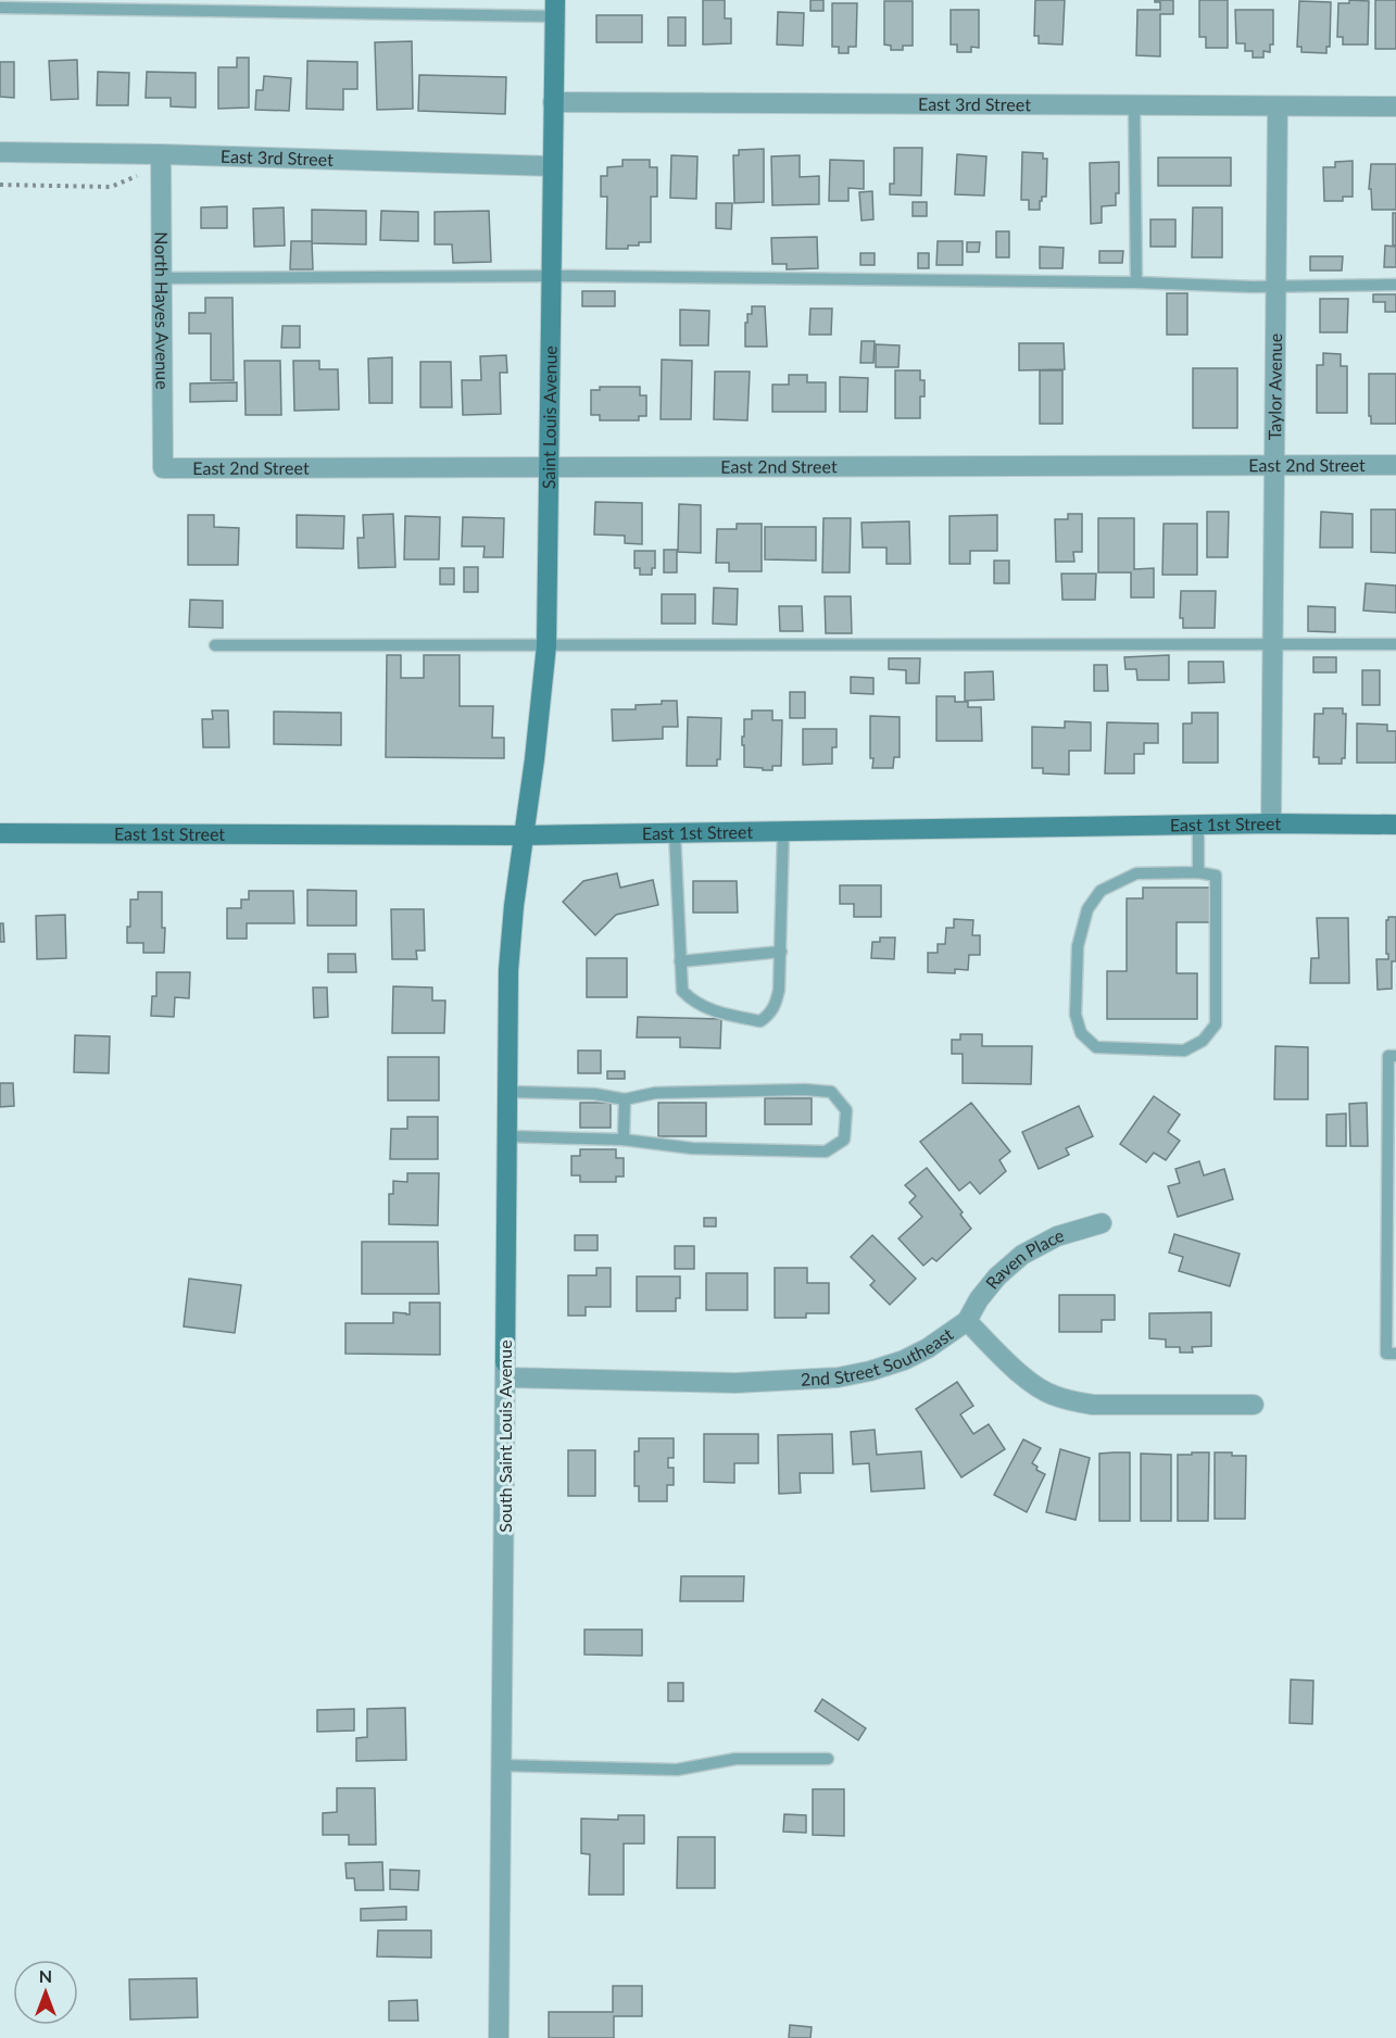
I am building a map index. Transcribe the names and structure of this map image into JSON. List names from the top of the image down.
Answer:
{
  "streets": {
    "main road": ["Saint Louis Avenue", "East 1st Street", "South Saint Louis Avenue"],
    "street": [
      "East 3rd Street",
      "North Hayes Avenue",
      "Taylor Avenue",
      "East 2nd Street",
      "Raven Place",
      "2nd Street Southeast"
    ]
  },
  "crossings": [
    ["East 3rd Street", "North Hayes Avenue"],
    ["East 3rd Street", "Taylor Avenue"],
    ["East 3rd Street", "Saint Louis Avenue"],
    ["North Hayes Avenue", "East 2nd Street"],
    ["Taylor Avenue", "East 2nd Street"],
    ["Taylor Avenue", "East 1st Street"],
    ["Saint Louis Avenue", "East 2nd Street"],
    ["Saint Louis Avenue", "East 1st Street"],
    ["Saint Louis Avenue", "South Saint Louis Avenue"],
    ["East 1st Street", "South Saint Louis Avenue"],
    ["Raven Place", "2nd Street Southeast"],
    ["2nd Street Southeast", "South Saint Louis Avenue"]
  ],
  "north": "top"
}
